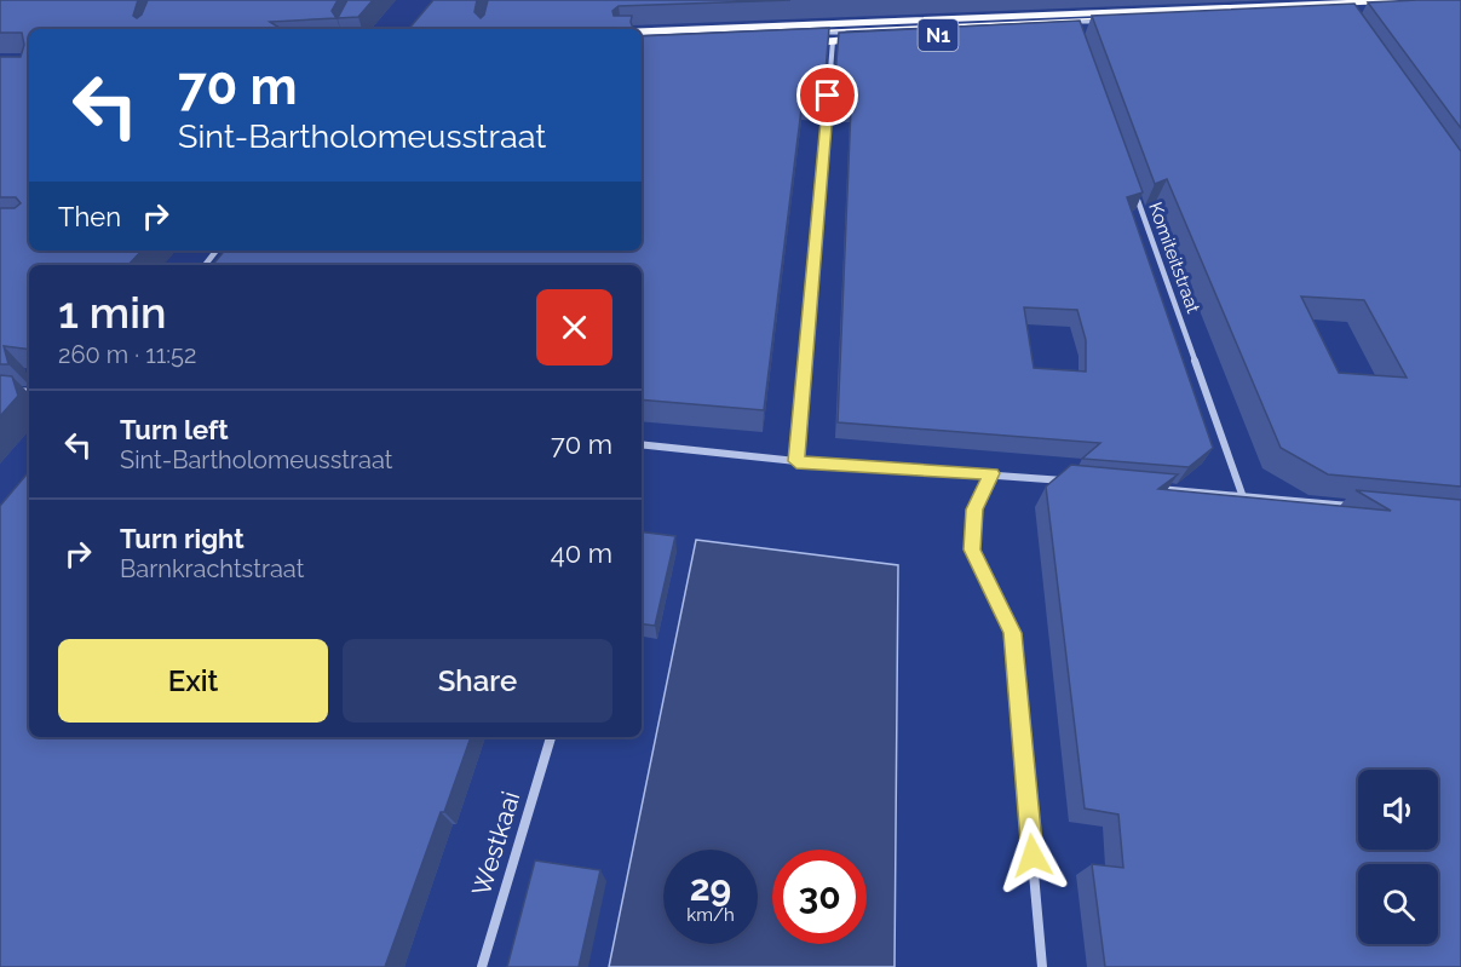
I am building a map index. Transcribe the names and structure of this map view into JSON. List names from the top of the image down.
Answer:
{
  "streets": {
    "main road": ["N1"],
    "street": ["Komiteitstraat", "Westkaai"]
  },
  "page": {
    "turn": ["70 m", "Sint-Bartholomeusstraat"],
    "then": "Then",
    "heading": ["1 min", "260 m · 11:52"],
    "list": [
      {
        "name": "Turn left",
        "note": "Sint-Bartholomeusstraat",
        "value": "70 m"
      },
      {
        "name": "Turn right",
        "note": "Barnkrachtstraat",
        "value": "40 m"
      }
    ],
    "buttons": ["Exit", "Share"],
    "speed": "29 km/h",
    "limit": "30"
  }
}
